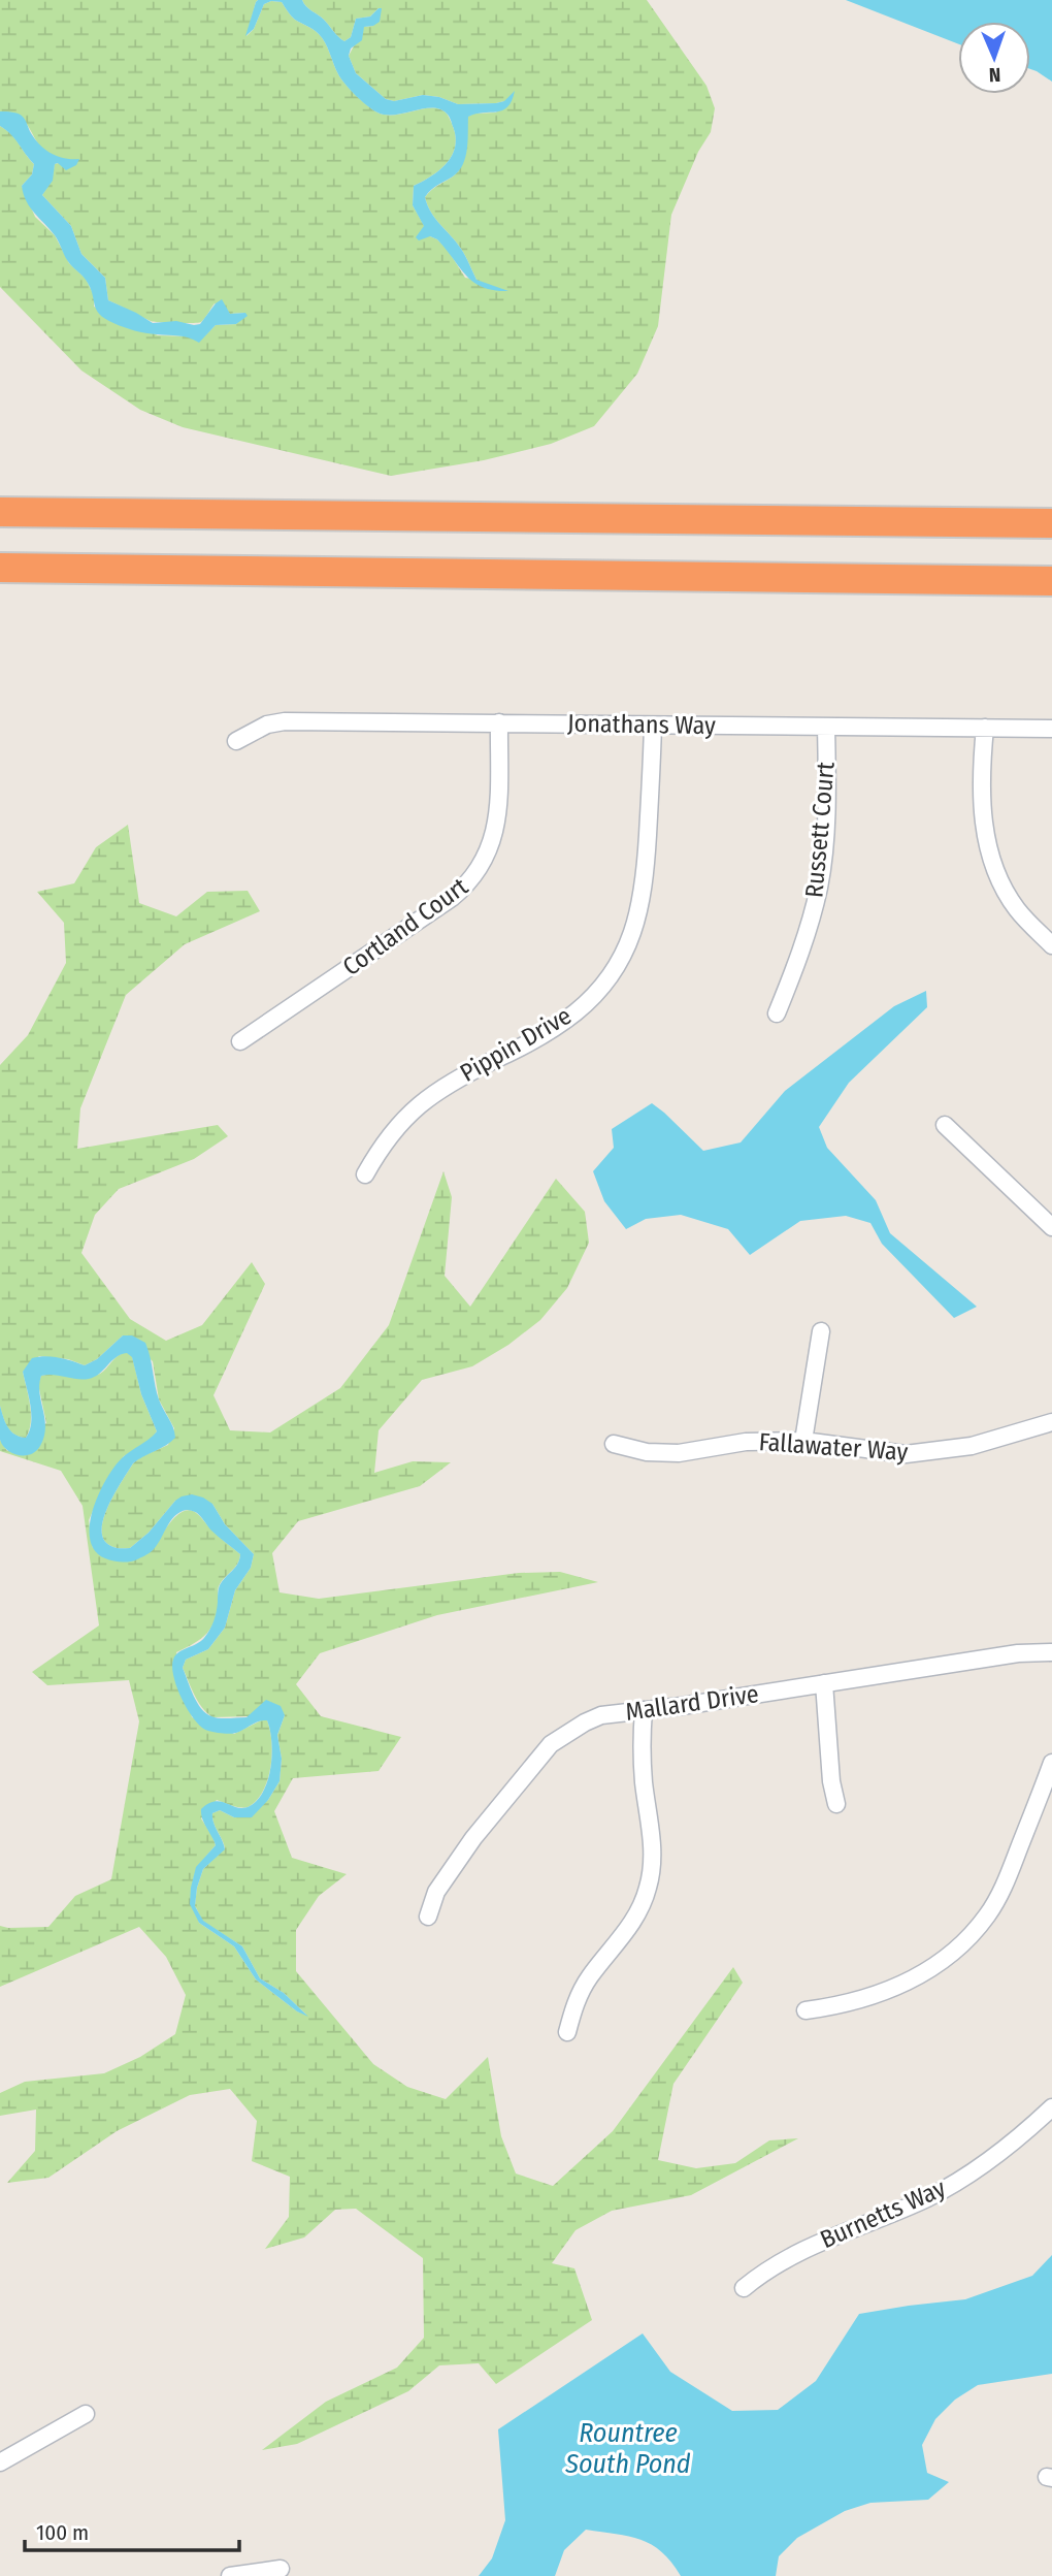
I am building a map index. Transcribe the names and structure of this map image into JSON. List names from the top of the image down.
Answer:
{
  "streets": {
    "street": [
      "Jonathans Way",
      "Russett Court",
      "Cortland Court",
      "Pippin Drive",
      "Fallawater Way",
      "Mallard Drive",
      "Burnetts Way"
    ]
  },
  "crossings": [
    ["Jonathans Way", "Russett Court"],
    ["Jonathans Way", "Cortland Court"],
    ["Jonathans Way", "Pippin Drive"]
  ],
  "water": ["Rountree South Pond"],
  "scale_bar": "100 m",
  "north": "bottom"
}
